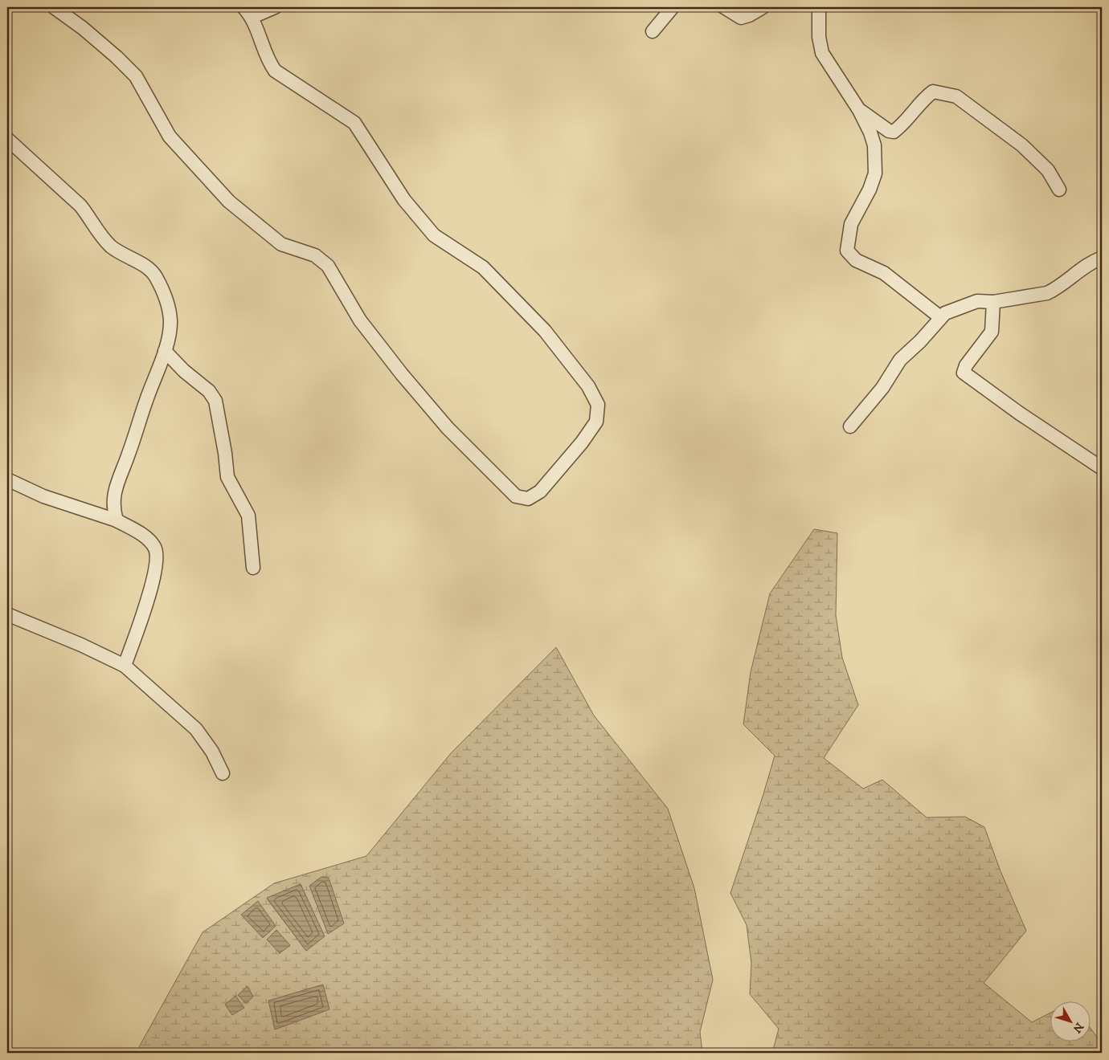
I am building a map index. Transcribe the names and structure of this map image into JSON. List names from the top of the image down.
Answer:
{
  "north": "bottom right"
}
